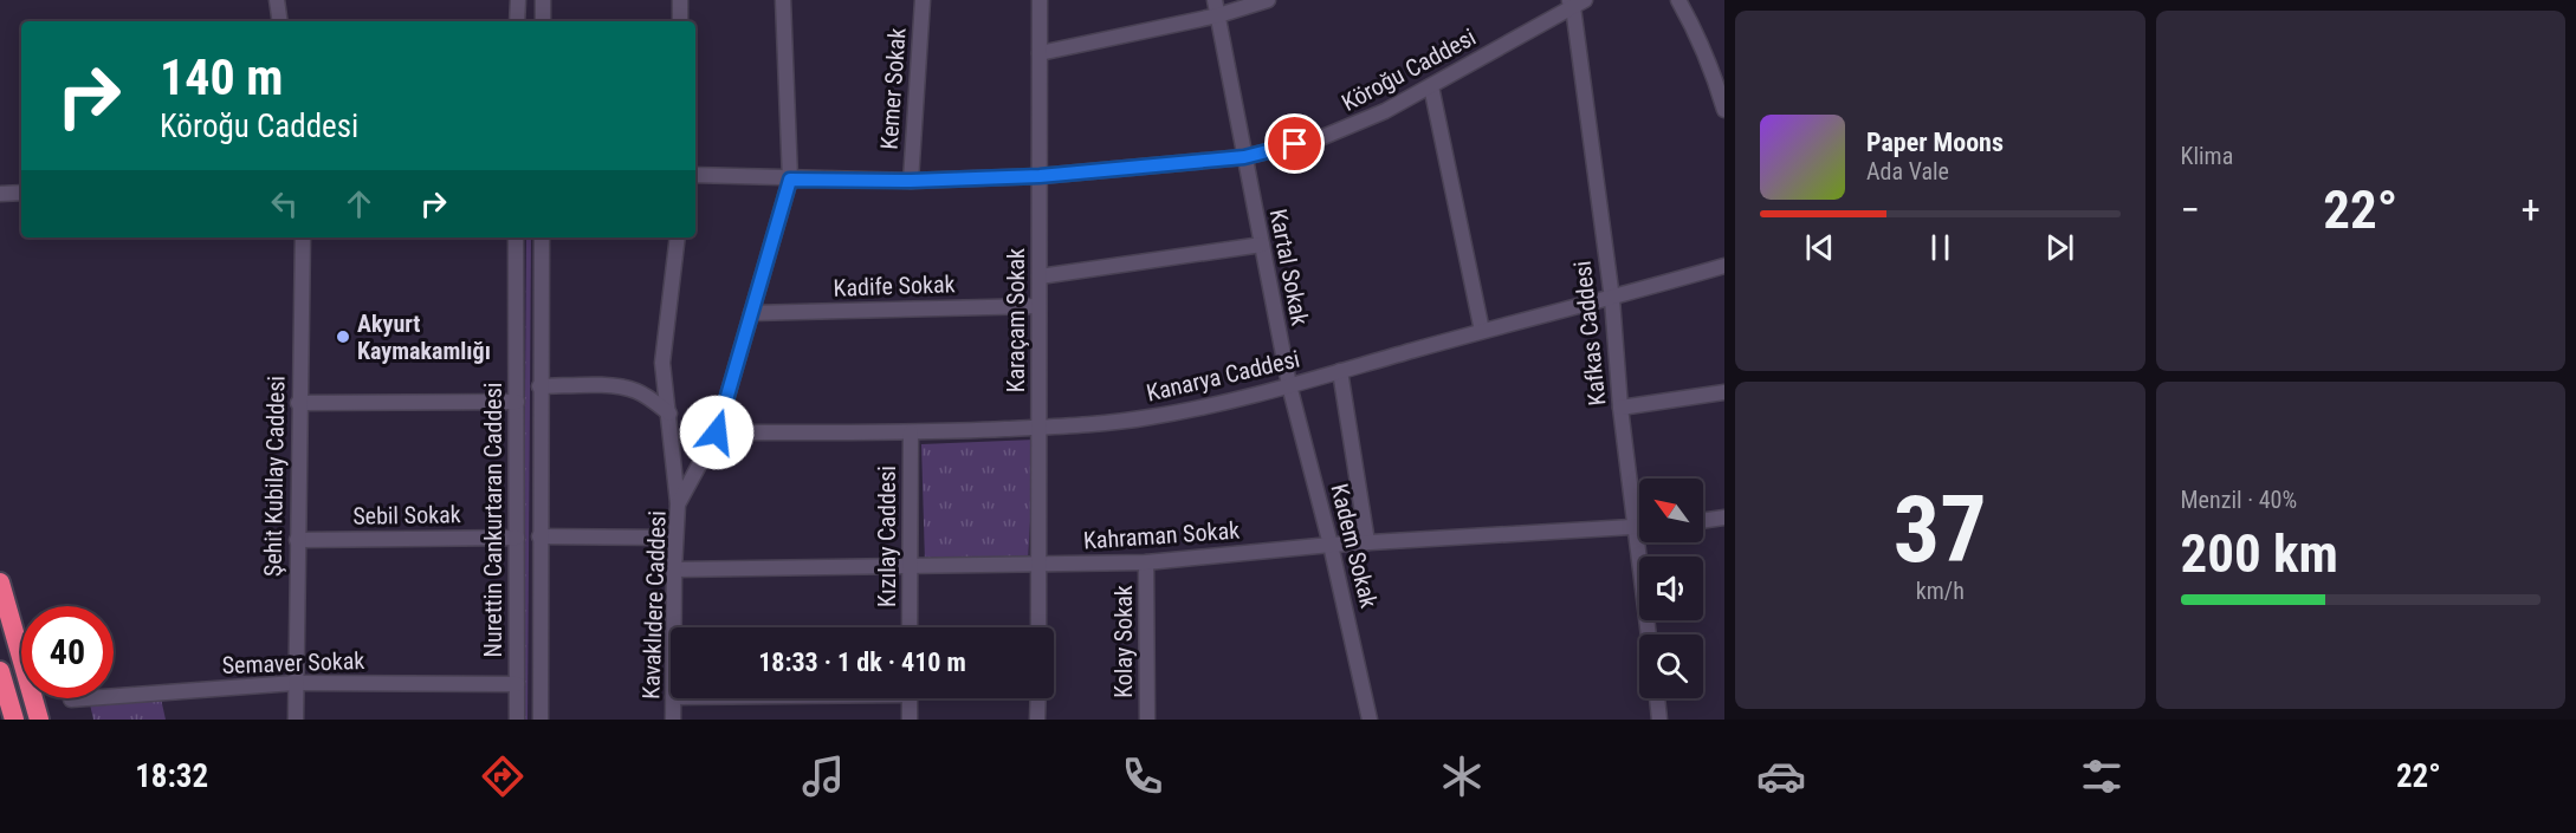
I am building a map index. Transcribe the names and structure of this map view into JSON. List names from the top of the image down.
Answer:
{
  "streets": {
    "street": [
      "Köroğu Caddesi",
      "Kemer Sokak",
      "Kartal Sokak",
      "Kadife Sokak",
      "Karaçam Sokak",
      "Kafkas Caddesi",
      "Kanarya Caddesi",
      "Şehit Kubilay Caddesi",
      "Sebil Sokak",
      "Nurettin Cankurtaran Caddesi",
      "Kahraman Sokak",
      "Kızılay Caddesi",
      "Kadem Sokak",
      "Kavaklıdere Caddesi",
      "Kolay Sokak",
      "Semaver Sokak"
    ]
  },
  "crossings": [
    ["Köroğu Caddesi", "Kemer Sokak"],
    ["Köroğu Caddesi", "Kartal Sokak"],
    ["Köroğu Caddesi", "Karaçam Sokak"],
    ["Köroğu Caddesi", "Kafkas Caddesi"],
    ["Köroğu Caddesi", "Kavaklıdere Caddesi"],
    ["Kartal Sokak", "Kanarya Caddesi"],
    ["Kartal Sokak", "Kadem Sokak"],
    ["Kadife Sokak", "Karaçam Sokak"],
    ["Kadife Sokak", "Kavaklıdere Caddesi"],
    ["Karaçam Sokak", "Kanarya Caddesi"],
    ["Karaçam Sokak", "Kahraman Sokak"],
    ["Kafkas Caddesi", "Kanarya Caddesi"],
    ["Kafkas Caddesi", "Kahraman Sokak"],
    ["Kanarya Caddesi", "Kızılay Caddesi"],
    ["Kanarya Caddesi", "Kadem Sokak"],
    ["Kanarya Caddesi", "Kavaklıdere Caddesi"],
    ["Şehit Kubilay Caddesi", "Sebil Sokak"],
    ["Şehit Kubilay Caddesi", "Semaver Sokak"],
    ["Sebil Sokak", "Nurettin Cankurtaran Caddesi"],
    ["Nurettin Cankurtaran Caddesi", "Semaver Sokak"],
    ["Kahraman Sokak", "Kızılay Caddesi"],
    ["Kahraman Sokak", "Kadem Sokak"],
    ["Kahraman Sokak", "Kavaklıdere Caddesi"],
    ["Kahraman Sokak", "Kolay Sokak"]
  ],
  "places": ["Akyurt Kaymakamlığı"],
  "north": "top left",
  "page": {
    "tile": [
      "Klima",
      ["37", "km/h"],
      ["Menzil · 40%", "200 km"]
    ],
    "turn": ["140 m", "Köroğu Caddesi"],
    "song": ["Paper Moons", "Ada Vale"],
    "heat": ["−", "22°", "+"],
    "limit": "40",
    "trip": "18:33 · 1 dk · 410 m",
    "tabs": ["18:32", "22°"]
  }
}
